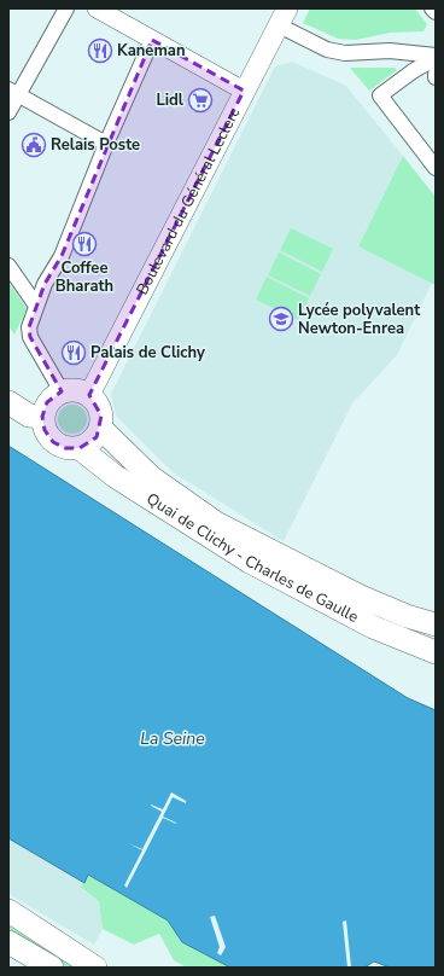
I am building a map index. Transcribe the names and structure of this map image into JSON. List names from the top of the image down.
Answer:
{
  "streets": {
    "main road": ["Boulevard du Général Leclerc", "Quai de Clichy - Charles de Gaulle"]
  },
  "crossings": [
    ["Boulevard du Général Leclerc", "Quai de Clichy - Charles de Gaulle"]
  ],
  "water": ["La Seine"],
  "places": {
    "restaurant": ["Kaneman", "Coffee Bharath", "Palais de Clichy"],
    "supermarket": ["Lidl"],
    "public building": ["Relais Poste"],
    "school or university": ["Lycée polyvalent Newton-Enrea"]
  }
}
